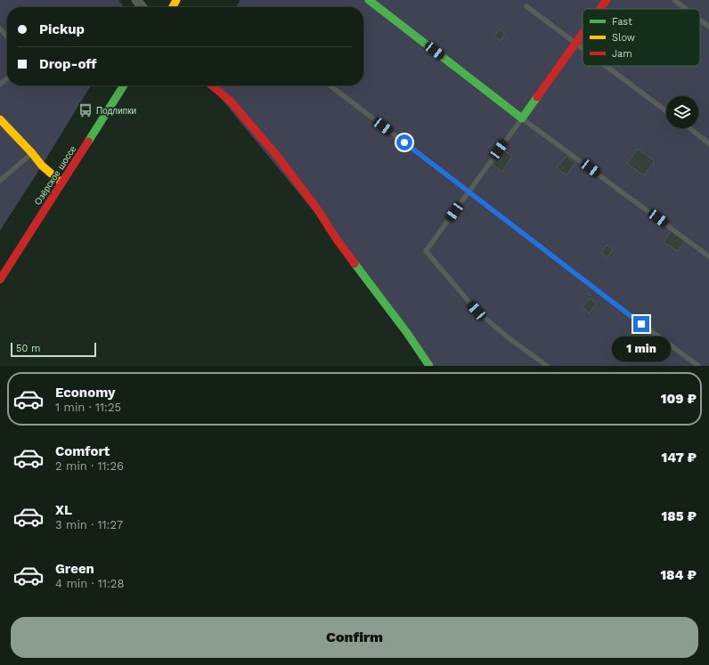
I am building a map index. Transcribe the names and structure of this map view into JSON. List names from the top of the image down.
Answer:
{
  "streets": {
    "street": ["Озёрское шоссе"]
  },
  "places": {
    "bus stop": ["Подлипки"]
  },
  "legend": ["Fast", "Slow", "Jam"],
  "scale_bar": "50 m",
  "page": {
    "banner": ["Pickup", "Drop-off"],
    "bubble": "1 min",
    "scale": "50 m",
    "list": [
      {
        "name": "Economy",
        "note": "1 min · 11:25",
        "value": "109 ₽"
      },
      {
        "name": "Comfort",
        "note": "2 min · 11:26",
        "value": "147 ₽"
      },
      {
        "name": "XL",
        "note": "3 min · 11:27",
        "value": "185 ₽"
      },
      {
        "name": "Green",
        "note": "4 min · 11:28",
        "value": "184 ₽"
      }
    ],
    "buttons": "Confirm"
  }
}
